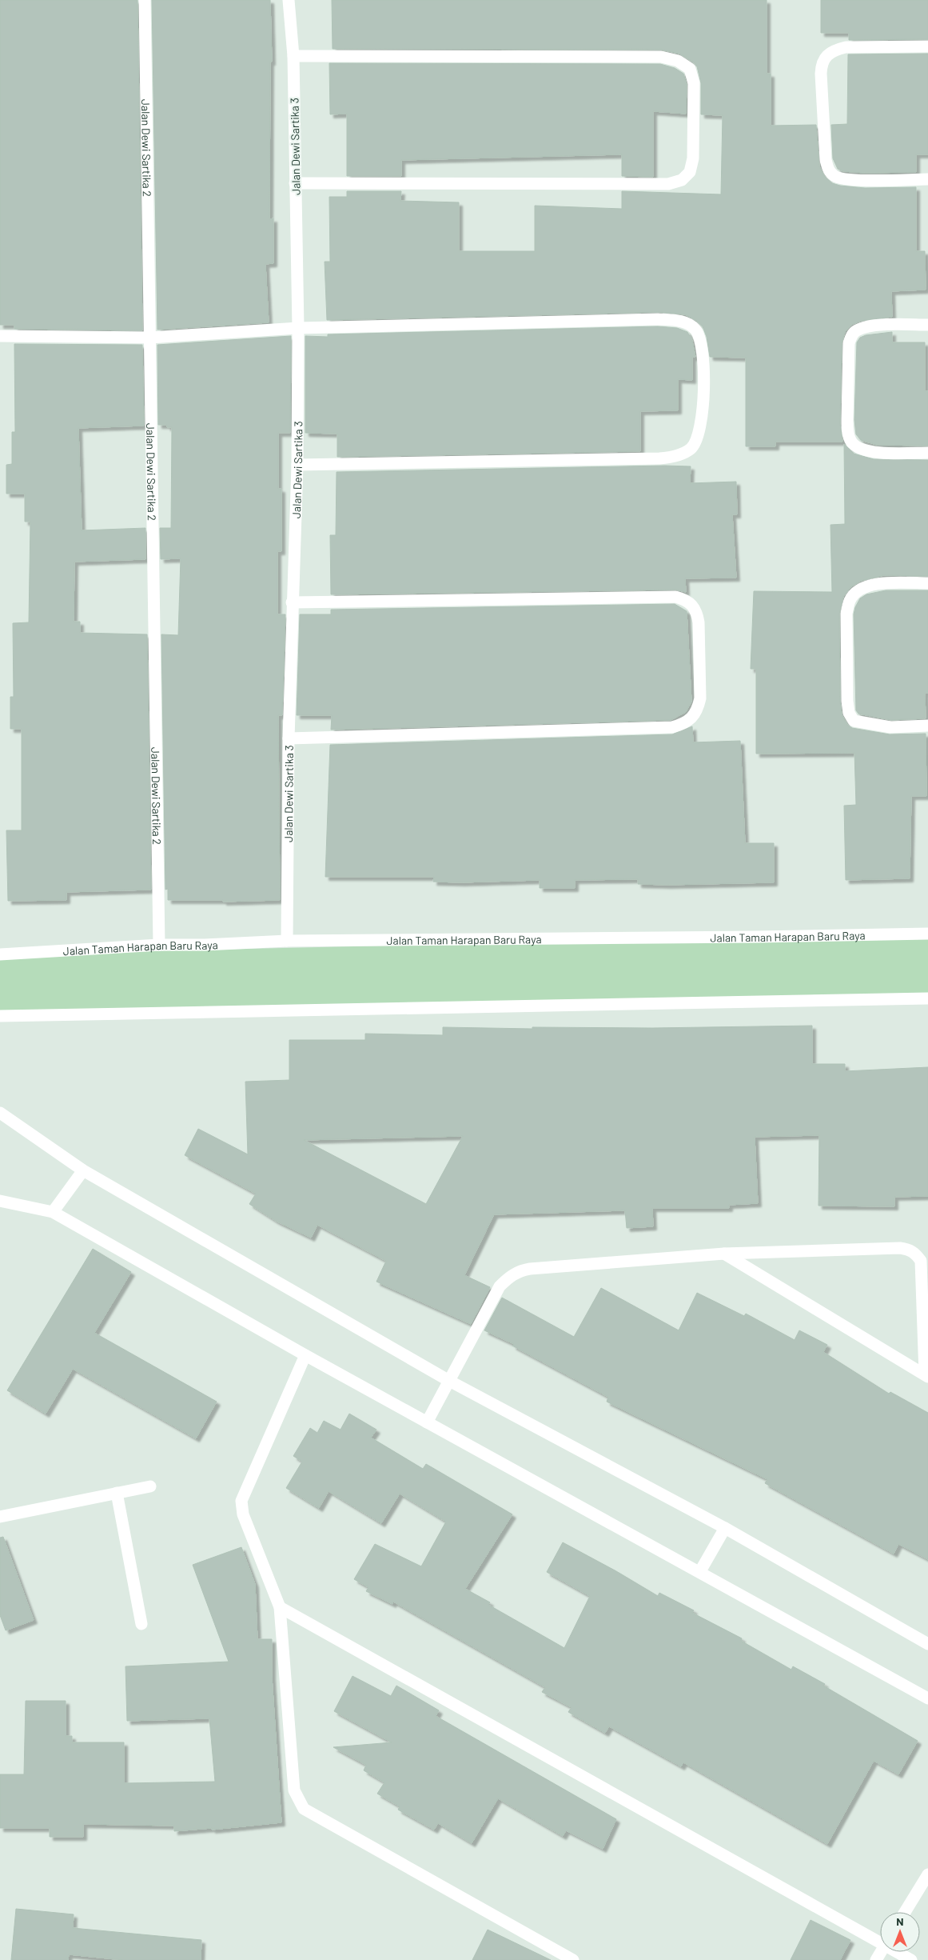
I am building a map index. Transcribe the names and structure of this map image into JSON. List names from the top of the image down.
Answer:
{
  "streets": {
    "street": ["Jalan Dewi Sartika 3", "Jalan Dewi Sartika 2", "Jalan Taman Harapan Baru Raya"]
  },
  "crossings": [
    ["Jalan Dewi Sartika 3", "Jalan Taman Harapan Baru Raya"],
    ["Jalan Dewi Sartika 2", "Jalan Taman Harapan Baru Raya"]
  ],
  "north": "top"
}
